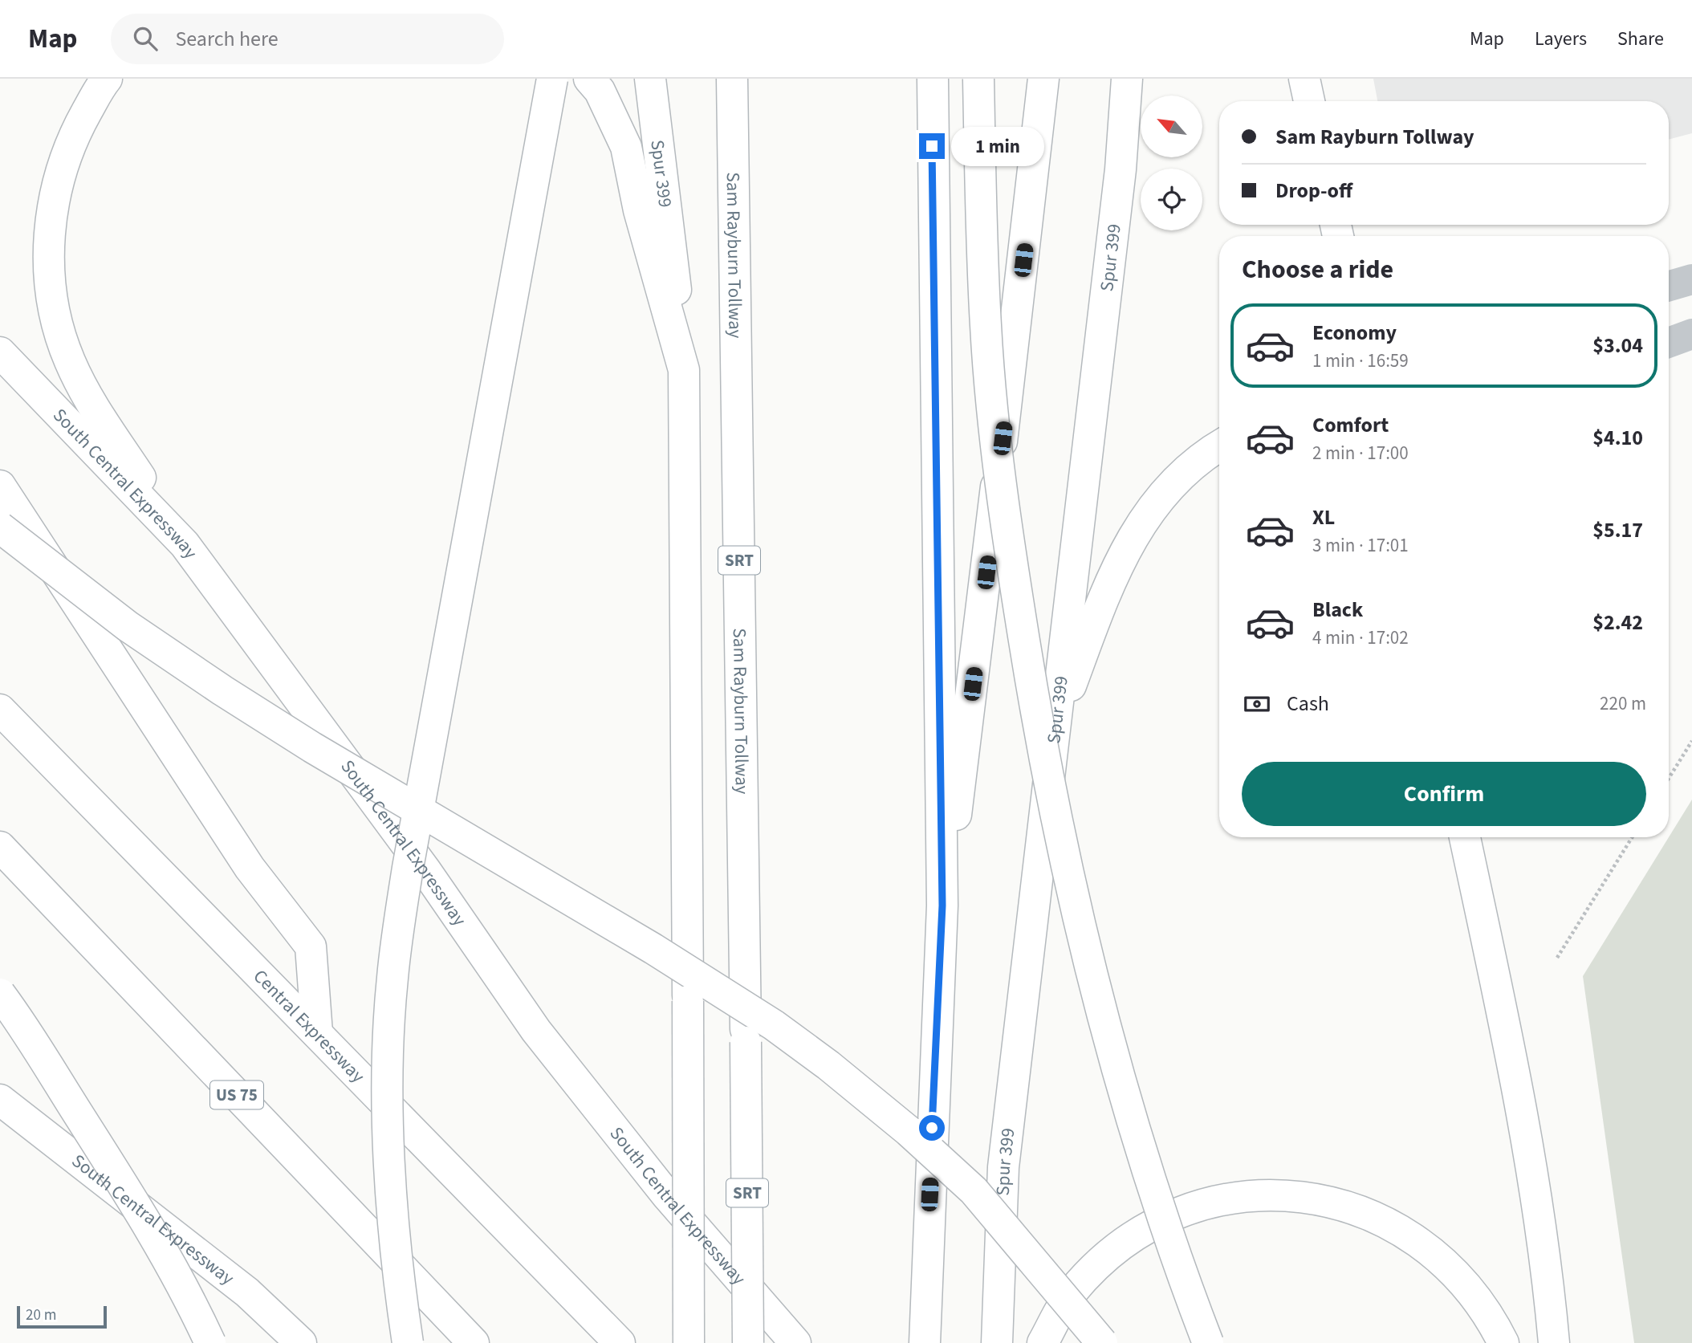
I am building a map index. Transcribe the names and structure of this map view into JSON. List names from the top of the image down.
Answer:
{
  "streets": {
    "main road": [
      "Spur 399",
      "Sam Rayburn Tollway",
      "South Central Expressway",
      "SRT",
      "Central Expressway",
      "US 75"
    ]
  },
  "scale_bar": "20 m",
  "north": "top left",
  "page": {
    "header": "Map",
    "search": "Search here",
    "nav": ["Map", "Layers", "Share"],
    "banner": ["Sam Rayburn Tollway", "Drop-off"],
    "bubble": "1 min",
    "heading": "Choose a ride",
    "list": [
      {
        "name": "Economy",
        "note": "1 min · 16:59",
        "value": "$3.04"
      },
      {
        "name": "Comfort",
        "note": "2 min · 17:00",
        "value": "$4.10"
      },
      {
        "name": "XL",
        "note": "3 min · 17:01",
        "value": "$5.17"
      },
      {
        "name": "Black",
        "note": "4 min · 17:02",
        "value": "$2.42"
      }
    ],
    "pay": ["Cash", "220 m"],
    "buttons": "Confirm",
    "scale": "20 m"
  }
}
